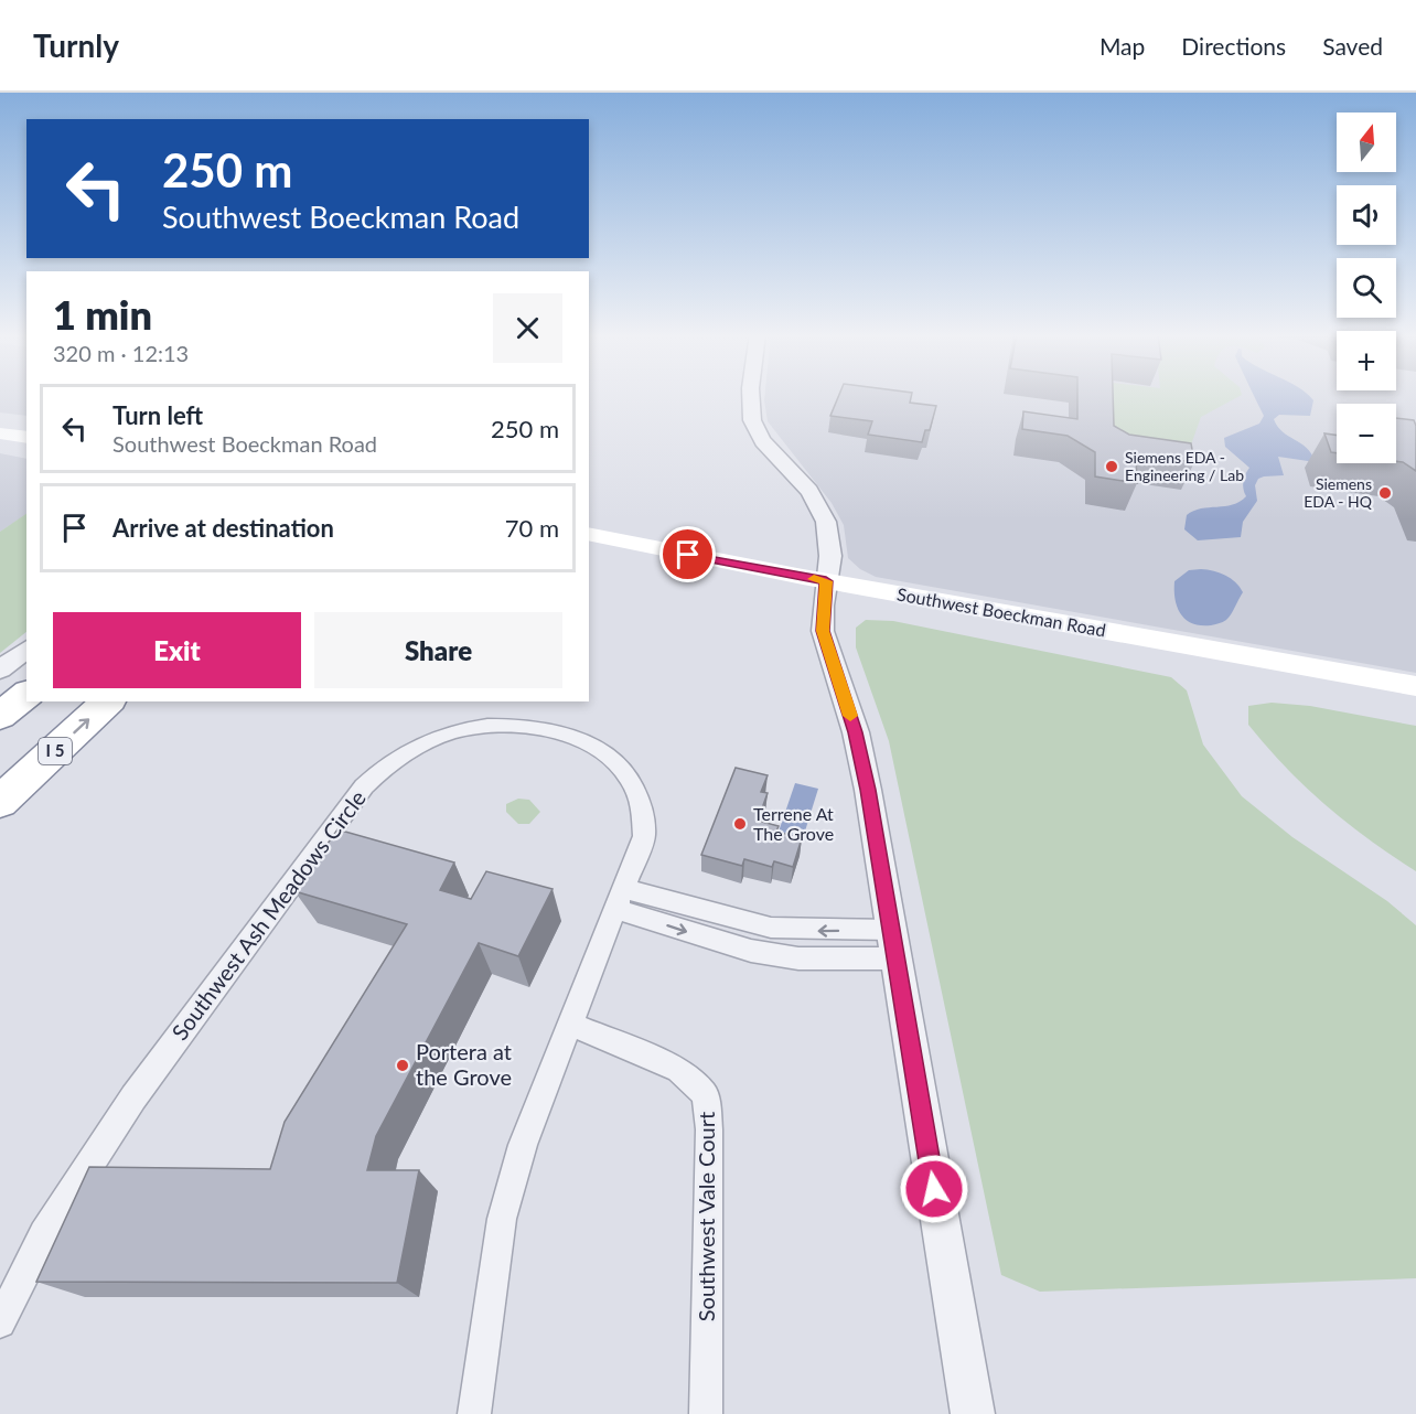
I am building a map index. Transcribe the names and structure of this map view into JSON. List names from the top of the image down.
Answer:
{
  "streets": {
    "highway": ["I 5"],
    "main road": ["Southwest Boeckman Road"],
    "street": ["Southwest Ash Meadows Circle", "Southwest Vale Court"]
  },
  "crossings": [
    ["Southwest Ash Meadows Circle", "Southwest Vale Court"]
  ],
  "places": [
    "Siemens EDA - Engineering / Lab",
    "Siemens EDA - HQ",
    "Terrene At The Grove",
    "Portera at the Grove"
  ],
  "north": "top",
  "page": {
    "header": "Turnly",
    "nav": ["Map", "Directions", "Saved"],
    "map_buttons": ["+", "−"],
    "turn": ["250 m", "Southwest Boeckman Road"],
    "heading": ["1 min", "320 m · 12:13"],
    "list": [
      {
        "name": "Turn left",
        "note": "Southwest Boeckman Road",
        "value": "250 m"
      },
      {
        "name": "Arrive at destination",
        "value": "70 m"
      }
    ],
    "buttons": ["Exit", "Share"]
  }
}
